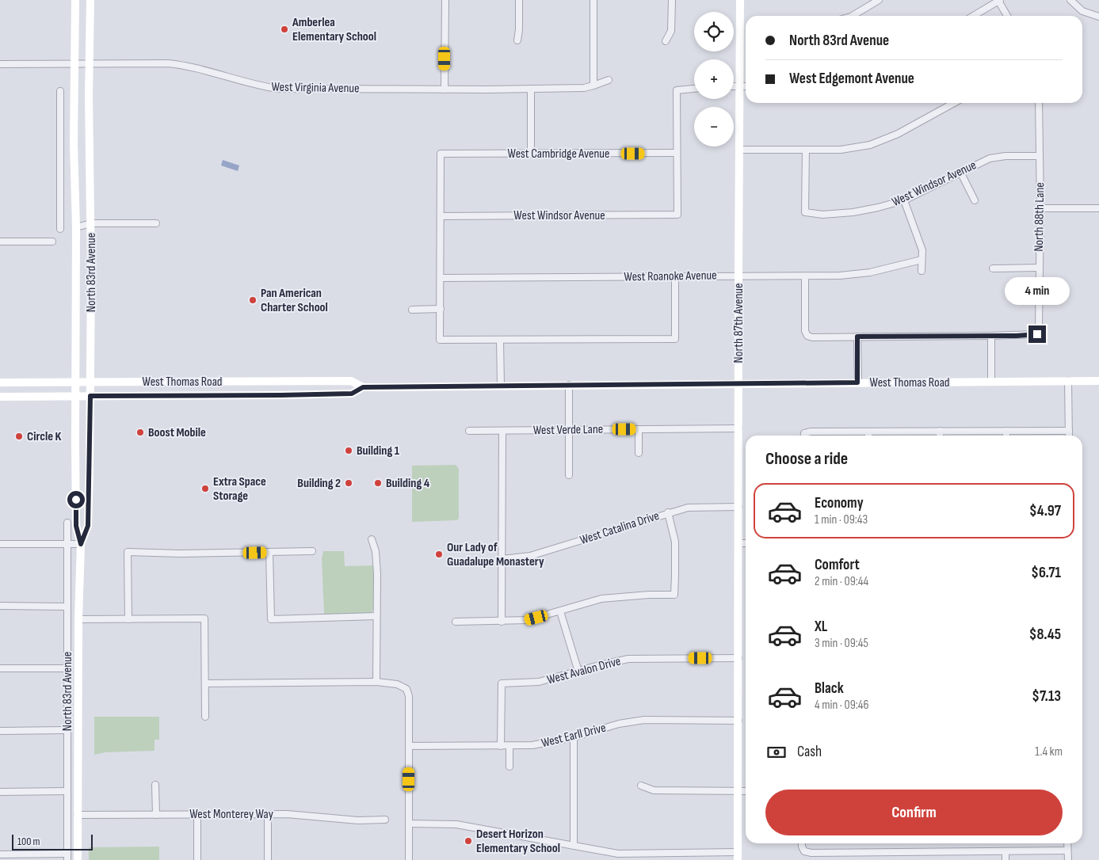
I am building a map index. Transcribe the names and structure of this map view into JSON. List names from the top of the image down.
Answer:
{
  "streets": {
    "main road": ["North 83rd Avenue", "North 87th Avenue", "West Thomas Road"],
    "street": [
      "West Virginia Avenue",
      "West Cambridge Avenue",
      "West Windsor Avenue",
      "North 88th Lane",
      "West Roanoke Avenue",
      "West Verde Lane",
      "West Catalina Drive",
      "West Avalon Drive",
      "West Earll Drive",
      "West Monterey Way"
    ]
  },
  "crossings": [
    ["West Virginia Avenue", "North 83rd Avenue"],
    ["West Cambridge Avenue", "West Windsor Avenue"],
    ["West Windsor Avenue", "North 88th Lane"],
    ["North 83rd Avenue", "West Thomas Road"],
    ["North 83rd Avenue", "West Monterey Way"],
    ["West Roanoke Avenue", "North 87th Avenue"],
    ["North 87th Avenue", "West Thomas Road"],
    ["North 87th Avenue", "West Verde Lane"],
    ["North 87th Avenue", "West Catalina Drive"],
    ["North 87th Avenue", "West Avalon Drive"],
    ["North 87th Avenue", "West Earll Drive"],
    ["West Avalon Drive", "West Earll Drive"]
  ],
  "places": [
    "Amberlea Elementary School",
    "Pan American Charter School",
    "Boost Mobile",
    "Circle K",
    "Building 1",
    "Building 2",
    "Building 4",
    "Extra Space Storage",
    "Our Lady of Guadalupe Monastery",
    "Desert Horizon Elementary School"
  ],
  "scale_bar": "100 m",
  "page": {
    "map_buttons": ["+", "−"],
    "banner": ["North 83rd Avenue", "West Edgemont Avenue"],
    "bubble": "4 min",
    "heading": "Choose a ride",
    "list": [
      {
        "name": "Economy",
        "note": "1 min · 09:43",
        "value": "$4.97"
      },
      {
        "name": "Comfort",
        "note": "2 min · 09:44",
        "value": "$6.71"
      },
      {
        "name": "XL",
        "note": "3 min · 09:45",
        "value": "$8.45"
      },
      {
        "name": "Black",
        "note": "4 min · 09:46",
        "value": "$7.13"
      }
    ],
    "pay": ["Cash", "1.4 km"],
    "buttons": "Confirm",
    "scale": "100 m"
  }
}
